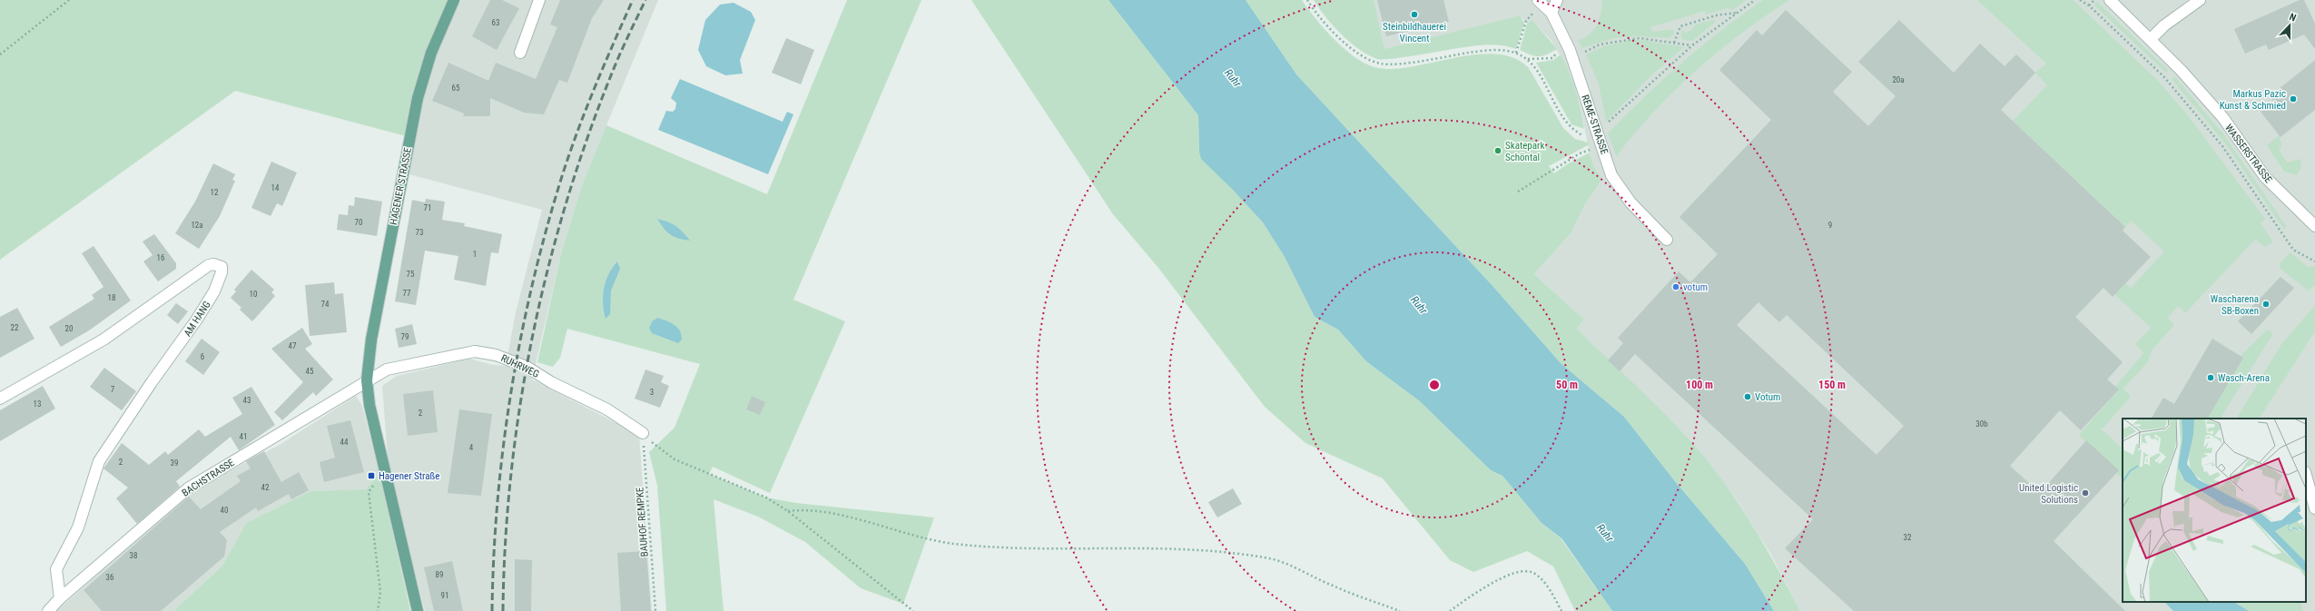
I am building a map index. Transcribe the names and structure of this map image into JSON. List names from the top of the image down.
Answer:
{
  "streets": {
    "main road": ["HAGENER STRASSE"],
    "street": [
      "REME-STRASSE",
      "WASSERSTRASSE",
      "AM HANG",
      "RUHRWEG",
      "BACHSTRASSE"
    ],
    "path": ["BAUHOF REMPKE"]
  },
  "crossings": [
    ["HAGENER STRASSE", "RUHRWEG"],
    ["HAGENER STRASSE", "BACHSTRASSE"],
    ["AM HANG", "BACHSTRASSE"],
    ["RUHRWEG", "BACHSTRASSE"],
    ["RUHRWEG", "BAUHOF REMPKE"]
  ],
  "water": ["Ruhr"],
  "places": {
    "other": [
      "Steinbildhauerei Vincent",
      "Markus Pazic Kunst & Schmied",
      "Skatepark Schöntal",
      "votum",
      "Wascharena SB-Boxen",
      "Wasch-Arena",
      "Votum",
      "United Logistic Solutions"
    ],
    "transit": ["Hagener Straße"]
  },
  "house_numbers": [
    "63",
    "20a",
    "65",
    "14",
    "12",
    "71",
    "70",
    "12a",
    "9",
    "73",
    "1",
    "16",
    "75",
    "77",
    "10",
    "18",
    "74",
    "22",
    "20",
    "79",
    "47",
    "6",
    "45",
    "7",
    "3",
    "43",
    "13",
    "2",
    "30b",
    "41",
    "44",
    "4",
    "2",
    "39",
    "42",
    "40",
    "32",
    "38",
    "89",
    "36",
    "91"
  ],
  "north": "top",
  "rings": ["50 m", "100 m", "150 m"]
}
